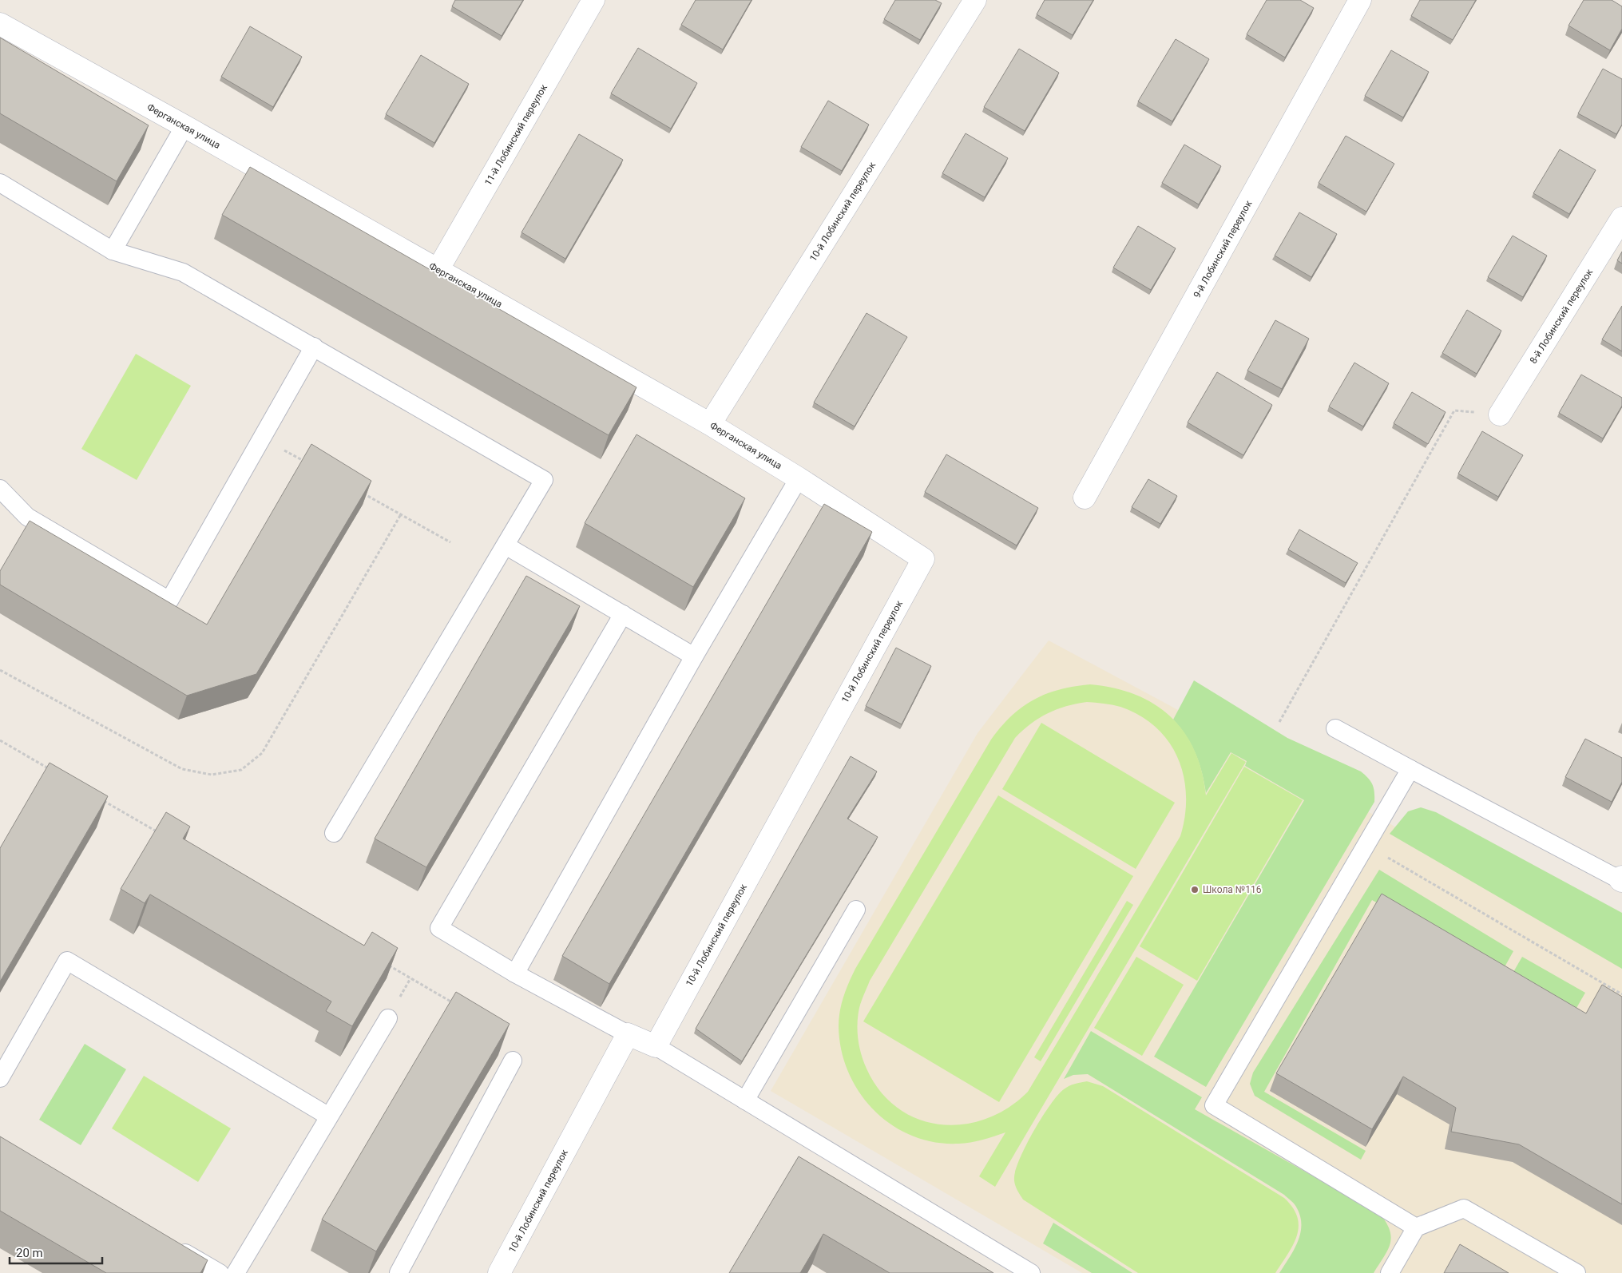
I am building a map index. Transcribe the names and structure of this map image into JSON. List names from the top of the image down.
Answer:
{
  "streets": {
    "street": [
      "Ферганская улица",
      "11-й Лобинский переулок",
      "10-й Лобинский переулок",
      "9-й Лобинский переулок",
      "8-й Лобинский переулок"
    ]
  },
  "crossings": [
    ["Ферганская улица", "11-й Лобинский переулок"],
    ["Ферганская улица", "10-й Лобинский переулок"]
  ],
  "places": ["Школа №116"],
  "scale_bar": "20 m"
}
